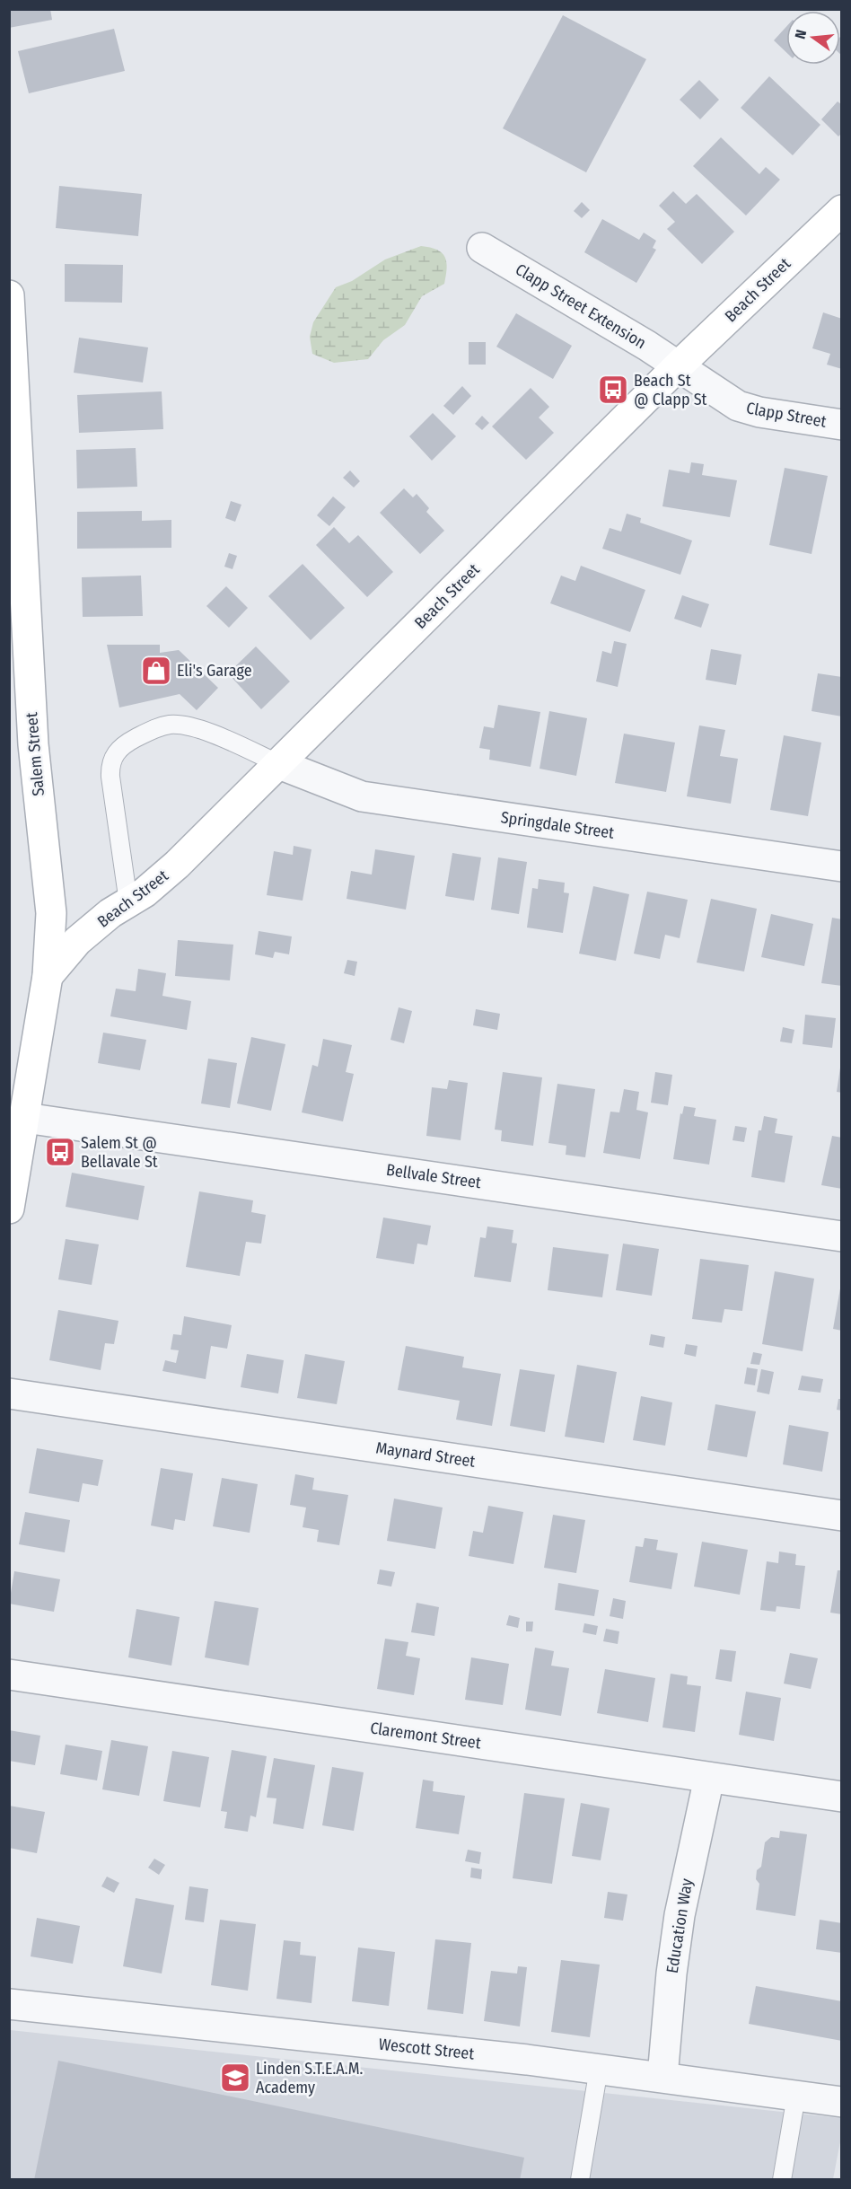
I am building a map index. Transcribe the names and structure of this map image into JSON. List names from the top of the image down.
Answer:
{
  "streets": {
    "main road": ["Beach Street", "Salem Street"],
    "street": [
      "Clapp Street Extension",
      "Clapp Street",
      "Springdale Street",
      "Bellvale Street",
      "Maynard Street",
      "Claremont Street",
      "Education Way",
      "Wescott Street"
    ]
  },
  "crossings": [
    ["Beach Street", "Clapp Street Extension"],
    ["Beach Street", "Clapp Street"],
    ["Beach Street", "Salem Street"],
    ["Beach Street", "Springdale Street"],
    ["Clapp Street Extension", "Clapp Street"],
    ["Salem Street", "Bellvale Street"],
    ["Claremont Street", "Education Way"],
    ["Education Way", "Wescott Street"]
  ],
  "places": {
    "bus stop": ["Beach St @ Clapp St", "Salem St @ Bellavale St"],
    "shop": ["Eli's Garage"],
    "school or university": ["Linden S.T.E.A.M. Academy"]
  },
  "north": "left"
}
